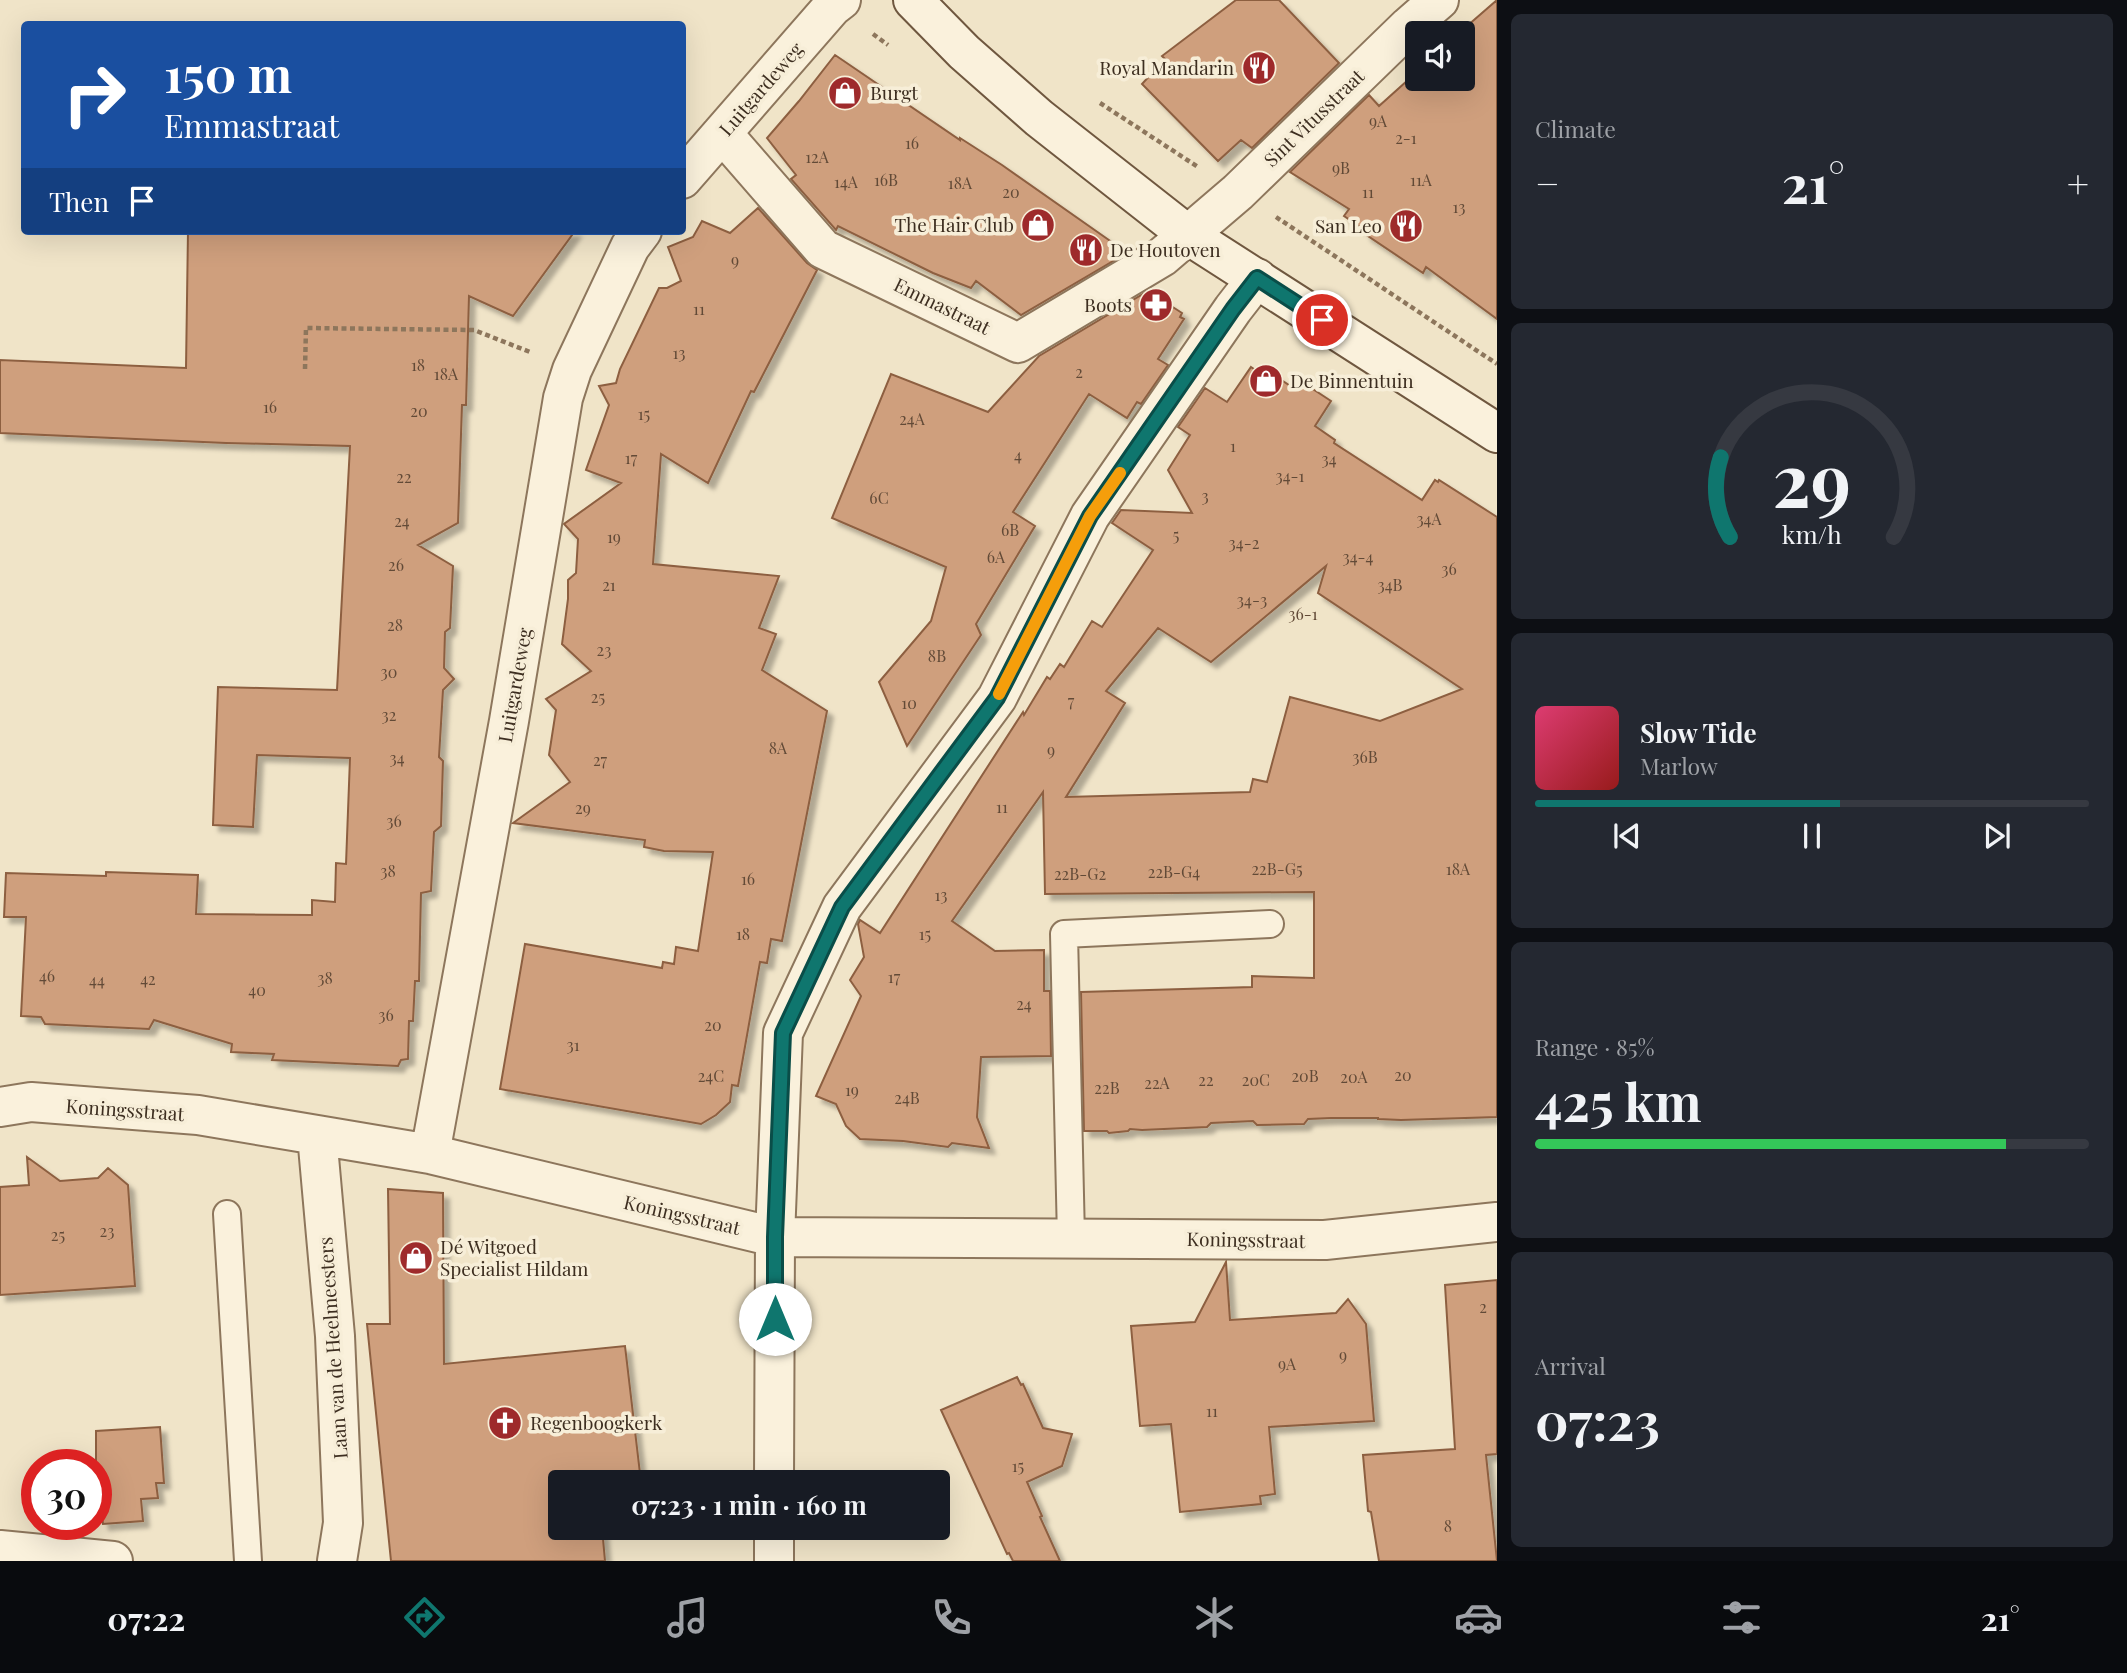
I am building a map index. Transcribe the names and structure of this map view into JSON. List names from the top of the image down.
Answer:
{
  "streets": {
    "street": [
      "Luitgardeweg",
      "Sint Vitusstraat",
      "Emmastraat",
      "Koningsstraat",
      "Laan van de Heelmeesters"
    ]
  },
  "crossings": [
    ["Luitgardeweg", "Emmastraat"],
    ["Luitgardeweg", "Koningsstraat"],
    ["Sint Vitusstraat", "Emmastraat"],
    ["Koningsstraat", "Laan van de Heelmeesters"]
  ],
  "places": {
    "restaurant": ["Royal Mandarin", "San Leo", "De Houtoven"],
    "shop": [
      "Burgt",
      "The Hair Club",
      "De Binnentuin",
      "Dé Witgoed Specialist Hildam"
    ],
    "pharmacy": ["Boots"],
    "church": ["Regenboogkerk"]
  },
  "house_numbers": [
    "9A",
    "2-1",
    "16",
    "12A",
    "9B",
    "16B",
    "11A",
    "14A",
    "18A",
    "20",
    "11",
    "13",
    "9",
    "11",
    "13",
    "18",
    "2",
    "18A",
    "16",
    "20",
    "15",
    "24A",
    "1",
    "4",
    "17",
    "34",
    "34-1",
    "22",
    "3",
    "6C",
    "34A",
    "24",
    "6B",
    "5",
    "19",
    "34-2",
    "6A",
    "34-4",
    "26",
    "36",
    "21",
    "34B",
    "34-3",
    "36-1",
    "28",
    "23",
    "8B",
    "30",
    "25",
    "7",
    "10",
    "32",
    "8A",
    "9",
    "36B",
    "34",
    "27",
    "11",
    "29",
    "36",
    "22B-G5",
    "18A",
    "38",
    "22B-G4",
    "22B-G2",
    "16",
    "13",
    "18",
    "15",
    "46",
    "17",
    "38",
    "42",
    "44",
    "40",
    "24",
    "36",
    "20",
    "31",
    "20",
    "24C",
    "20B",
    "20A",
    "22",
    "20C",
    "22A",
    "22B",
    "19",
    "24B",
    "23",
    "25",
    "2",
    "9",
    "9A",
    "11",
    "15",
    "8"
  ],
  "page": {
    "tile": [
      "Climate",
      ["Range · 85%", "425 km"],
      ["Arrival", "07:23"]
    ],
    "turn": ["150 m", "Emmastraat"],
    "heat": ["−", "21°", "+"],
    "then": "Then",
    "song": ["Slow Tide", "Marlow"],
    "limit": "30",
    "trip": "07:23 · 1 min · 160 m",
    "tabs": ["07:22", "21°"],
    "gauge": ["29", "km/h"]
  }
}
